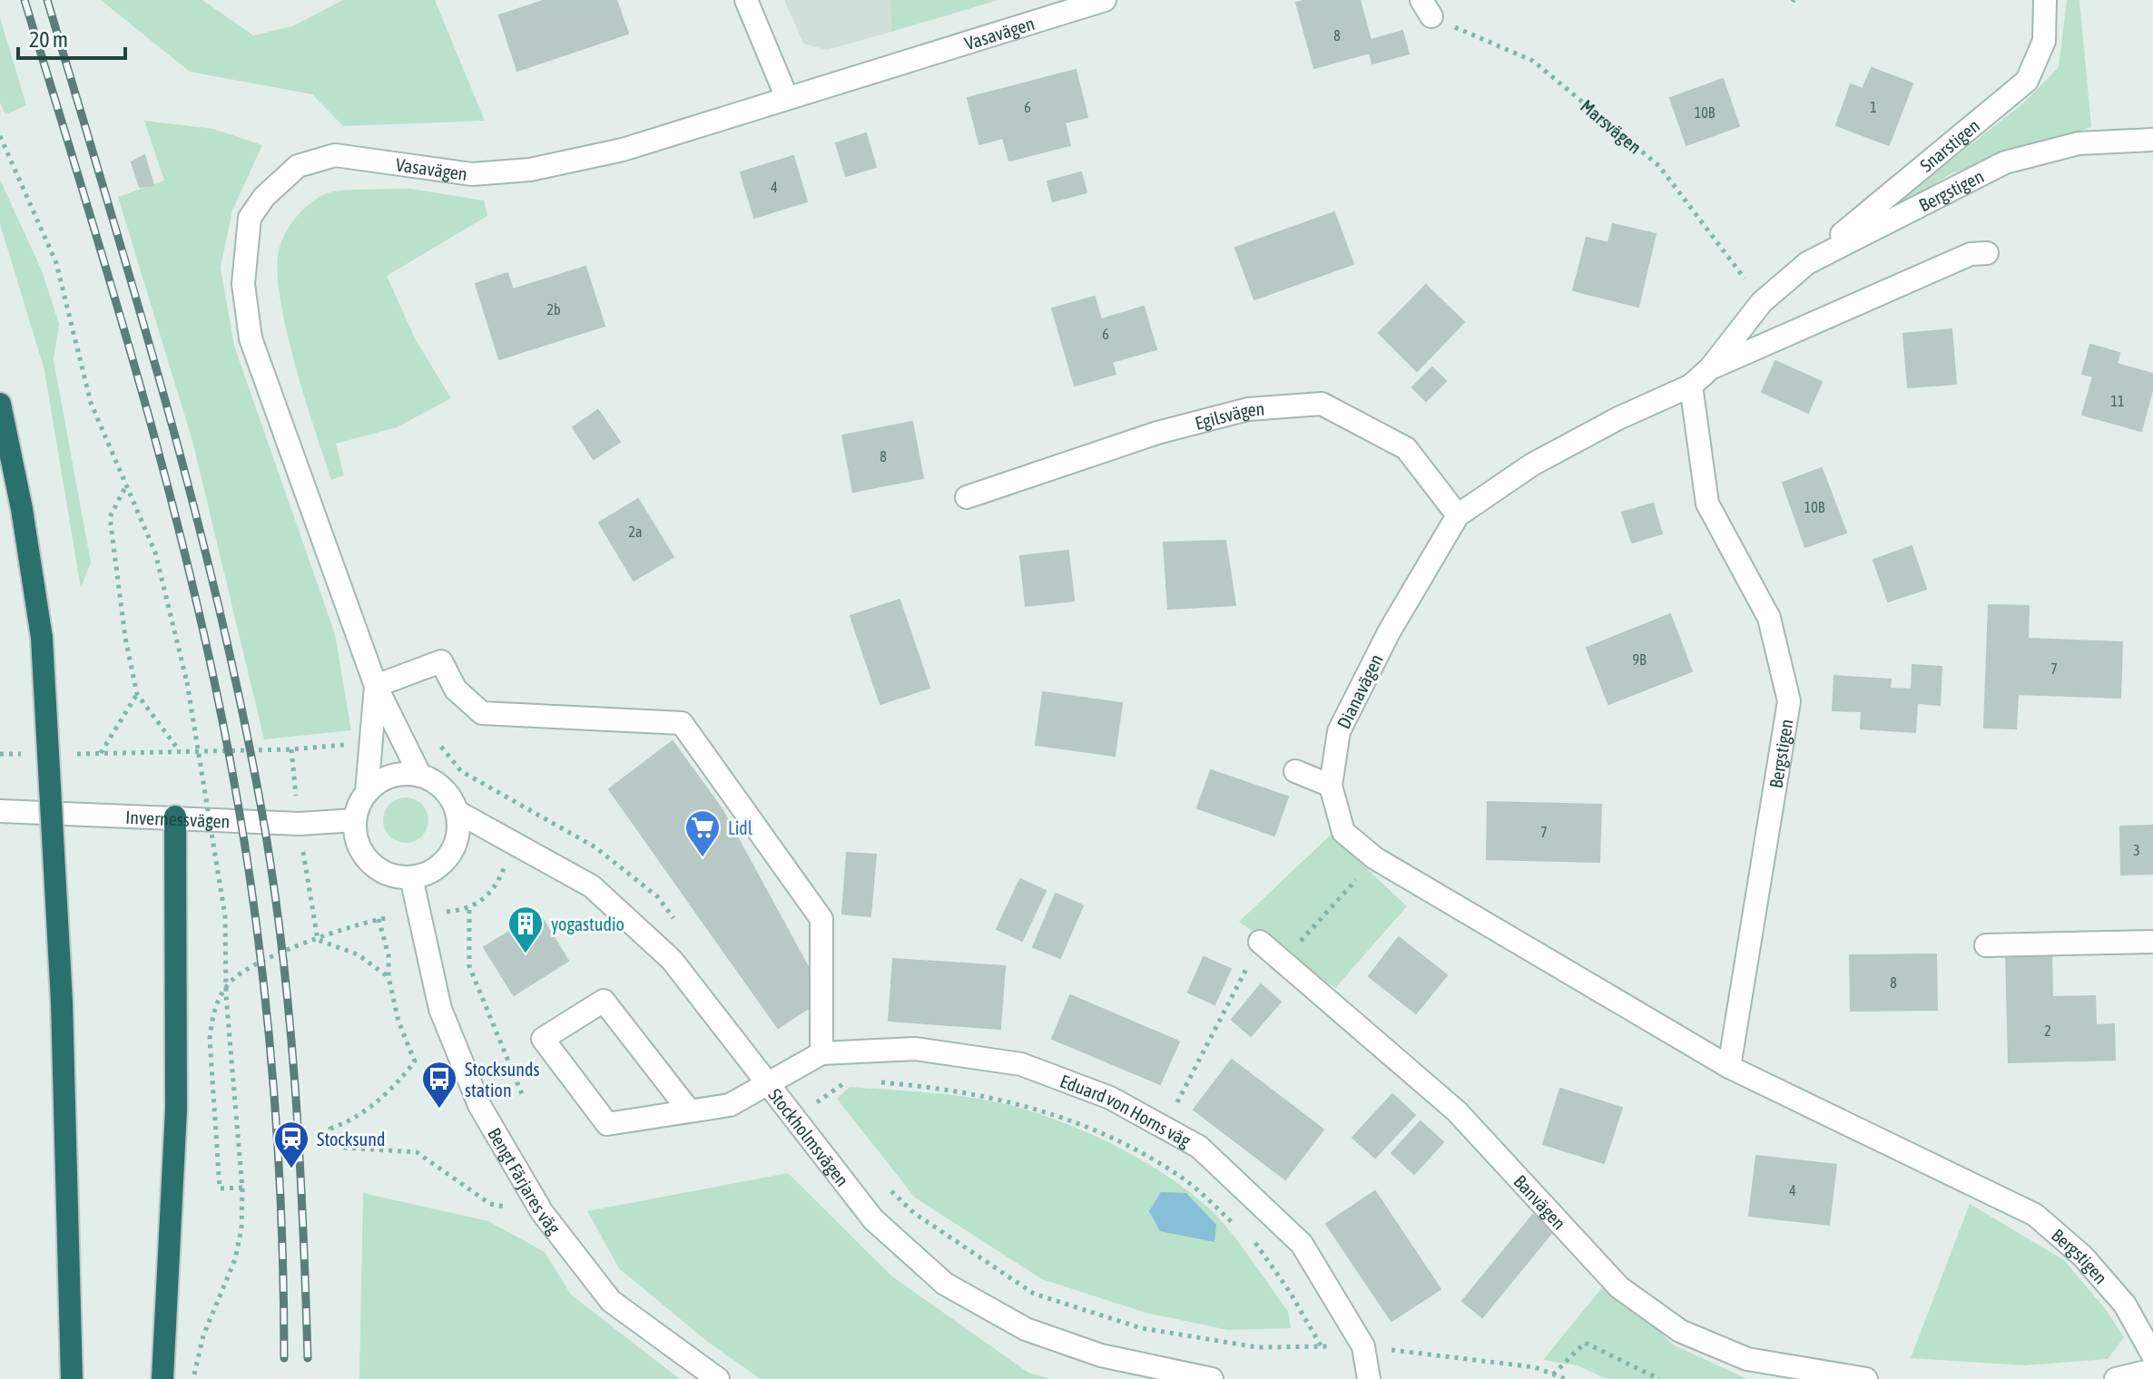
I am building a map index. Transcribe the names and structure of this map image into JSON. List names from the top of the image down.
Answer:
{
  "streets": {
    "street": [
      "Vasavägen",
      "Snarstigen",
      "Bergstigen",
      "Egilsvägen",
      "Dianavägen",
      "Invernessvägen",
      "Eduard von Horns väg",
      "Stockholmsvägen",
      "Bengt Färjares väg",
      "Banvägen"
    ],
    "path": ["Marsvägen"]
  },
  "crossings": [
    ["Vasavägen", "Invernessvägen"],
    ["Vasavägen", "Stockholmsvägen"],
    ["Vasavägen", "Bengt Färjares väg"],
    ["Marsvägen", "Bergstigen"],
    ["Snarstigen", "Bergstigen"],
    ["Bergstigen", "Dianavägen"],
    ["Egilsvägen", "Dianavägen"],
    ["Invernessvägen", "Stockholmsvägen"],
    ["Invernessvägen", "Bengt Färjares väg"],
    ["Eduard von Horns väg", "Stockholmsvägen"],
    ["Stockholmsvägen", "Bengt Färjares väg"]
  ],
  "places": {
    "supermarket": ["Lidl"],
    "building": ["yogastudio"],
    "bus stop": ["Stocksunds station"],
    "station": ["Stocksund"]
  },
  "house_numbers": [
    "8",
    "6",
    "1",
    "10B",
    "4",
    "2b",
    "6",
    "11",
    "8",
    "10B",
    "2a",
    "9B",
    "7",
    "7",
    "3",
    "8",
    "2",
    "4"
  ],
  "scale_bar": "20 m"
}
